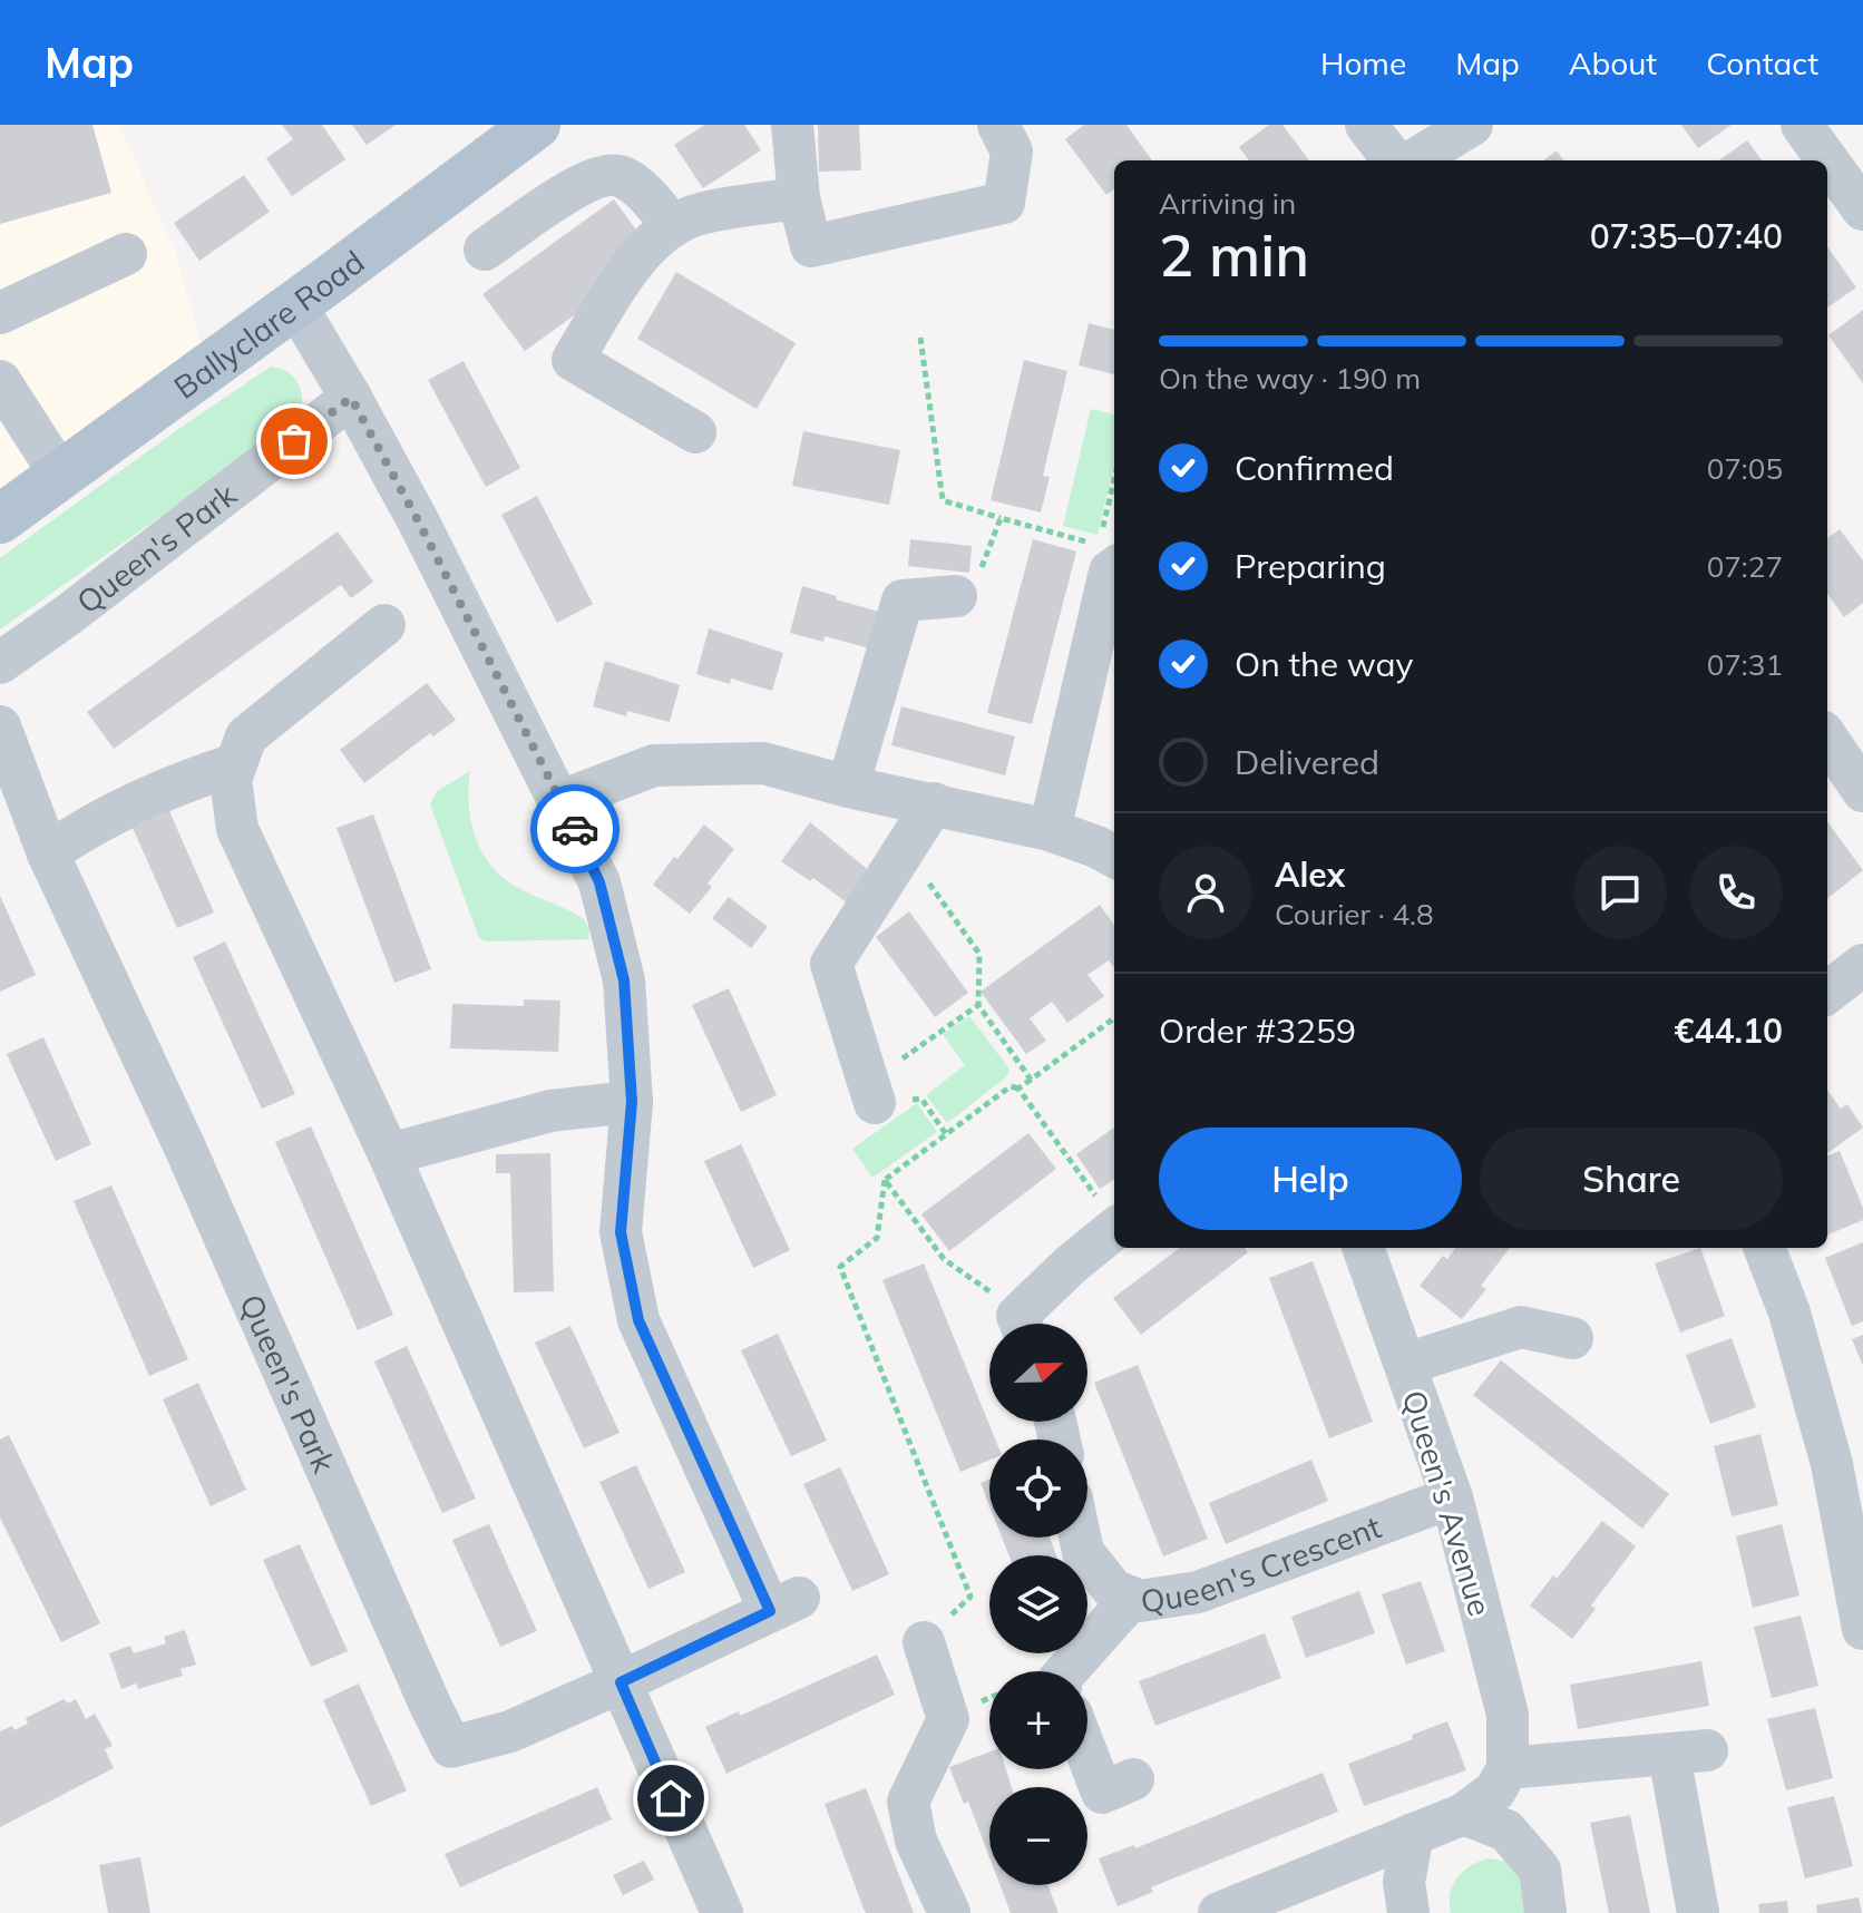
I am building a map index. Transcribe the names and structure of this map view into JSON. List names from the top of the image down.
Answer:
{
  "streets": {
    "main road": ["Ballyclare Road"],
    "street": ["Queen's Park", "Queen's Avenue", "Queen's Crescent"]
  },
  "crossings": [
    ["Ballyclare Road", "Queen's Park"],
    ["Queen's Avenue", "Queen's Crescent"]
  ],
  "north": "right",
  "page": {
    "header": "Map",
    "nav": [
      "Home",
      "Map",
      "About",
      "Contact"
    ],
    "heading": ["2 min", "Arriving in", "07:35–07:40"],
    "panel": [
      "Alex",
      "Courier · 4.8",
      "Order #3259",
      "€44.10"
    ],
    "bar": "On the way · 190 m",
    "list": [
      ["Confirmed", "07:05"],
      ["Preparing", "07:27"],
      ["On the way", "07:31"],
      "Delivered"
    ],
    "buttons": ["Help", "Share"],
    "map_buttons": ["+", "−"]
  }
}
